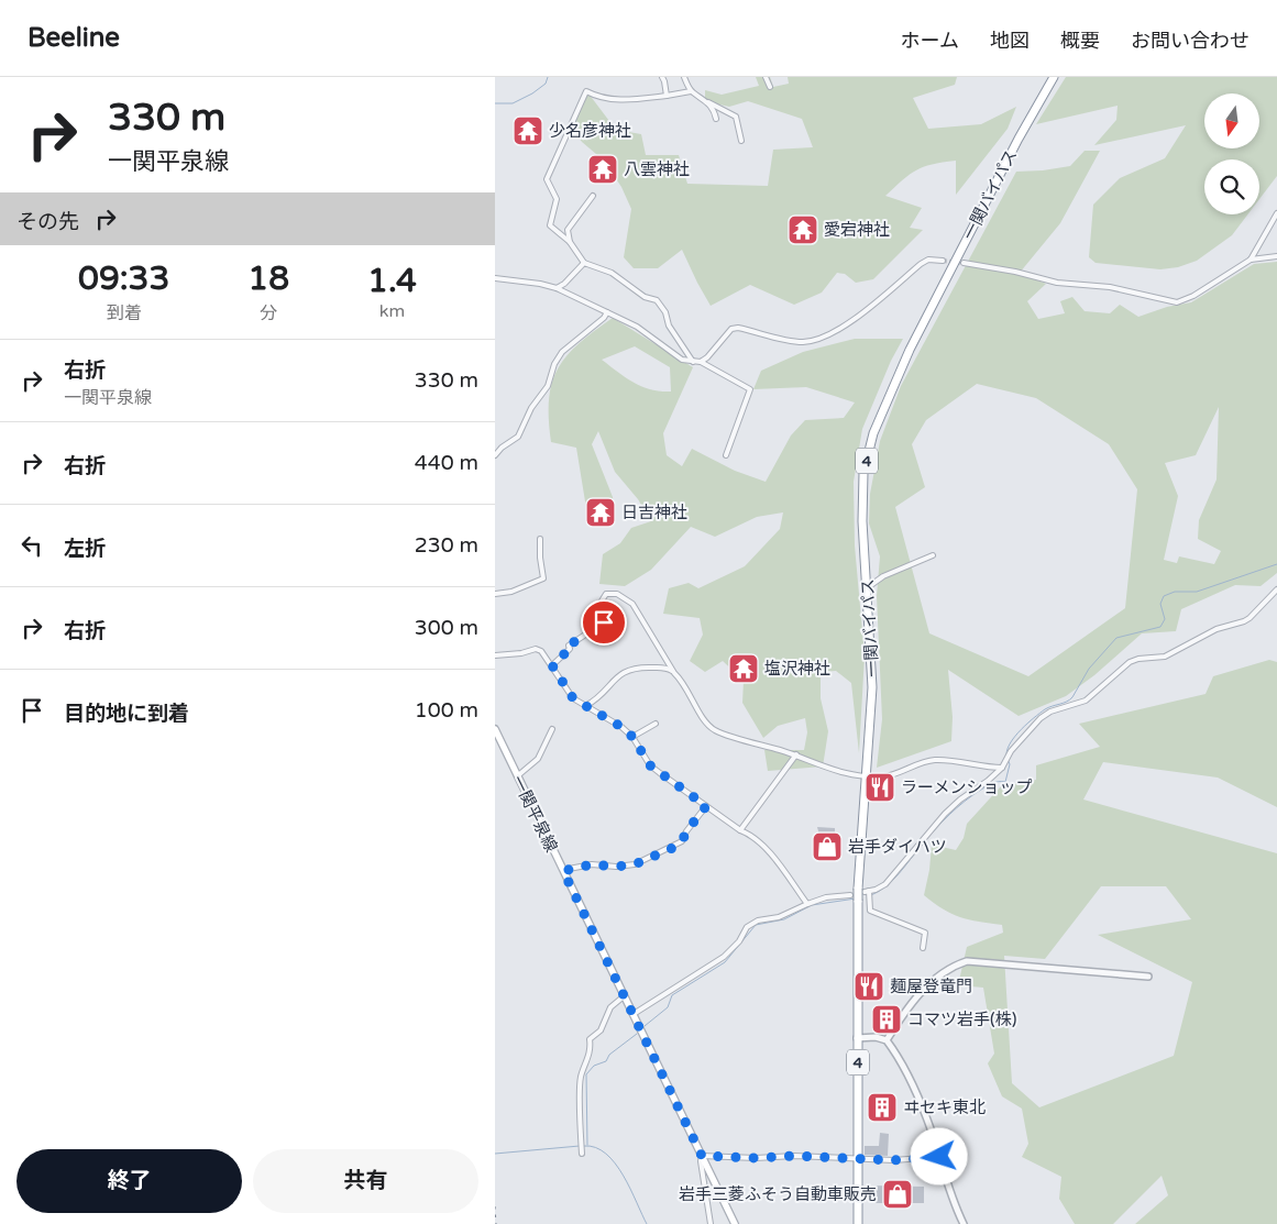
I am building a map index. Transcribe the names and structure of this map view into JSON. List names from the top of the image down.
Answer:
{
  "streets": {
    "highway": ["一関バイパス", "4"],
    "main road": ["一関平泉線"]
  },
  "places": {
    "temple": [
      "少名彦神社",
      "八雲神社",
      "愛宕神社",
      "日吉神社",
      "塩沢神社"
    ],
    "restaurant": ["ラーメンショップ", "麺屋登竜門"],
    "shop": ["岩手ダイハツ", "岩手三菱ふそう自動車販売"],
    "building": ["コマツ岩手(株)", "ヰセキ東北"]
  },
  "north": "bottom",
  "page": {
    "header": "Beeline",
    "nav": [
      "ホーム",
      "地図",
      "概要",
      "お問い合わせ"
    ],
    "turn": ["330 m", "一関平泉線"],
    "then": "その先",
    "eta": [
      "09:33",
      "到着",
      "18",
      "分",
      "1.4",
      "km"
    ],
    "list": [
      {
        "name": "右折",
        "note": "一関平泉線",
        "value": "330 m"
      },
      {
        "name": "右折",
        "value": "440 m"
      },
      {
        "name": "左折",
        "value": "230 m"
      },
      {
        "name": "右折",
        "value": "300 m"
      },
      {
        "name": "目的地に到着",
        "value": "100 m"
      }
    ],
    "buttons": ["終了", "共有"]
  }
}
